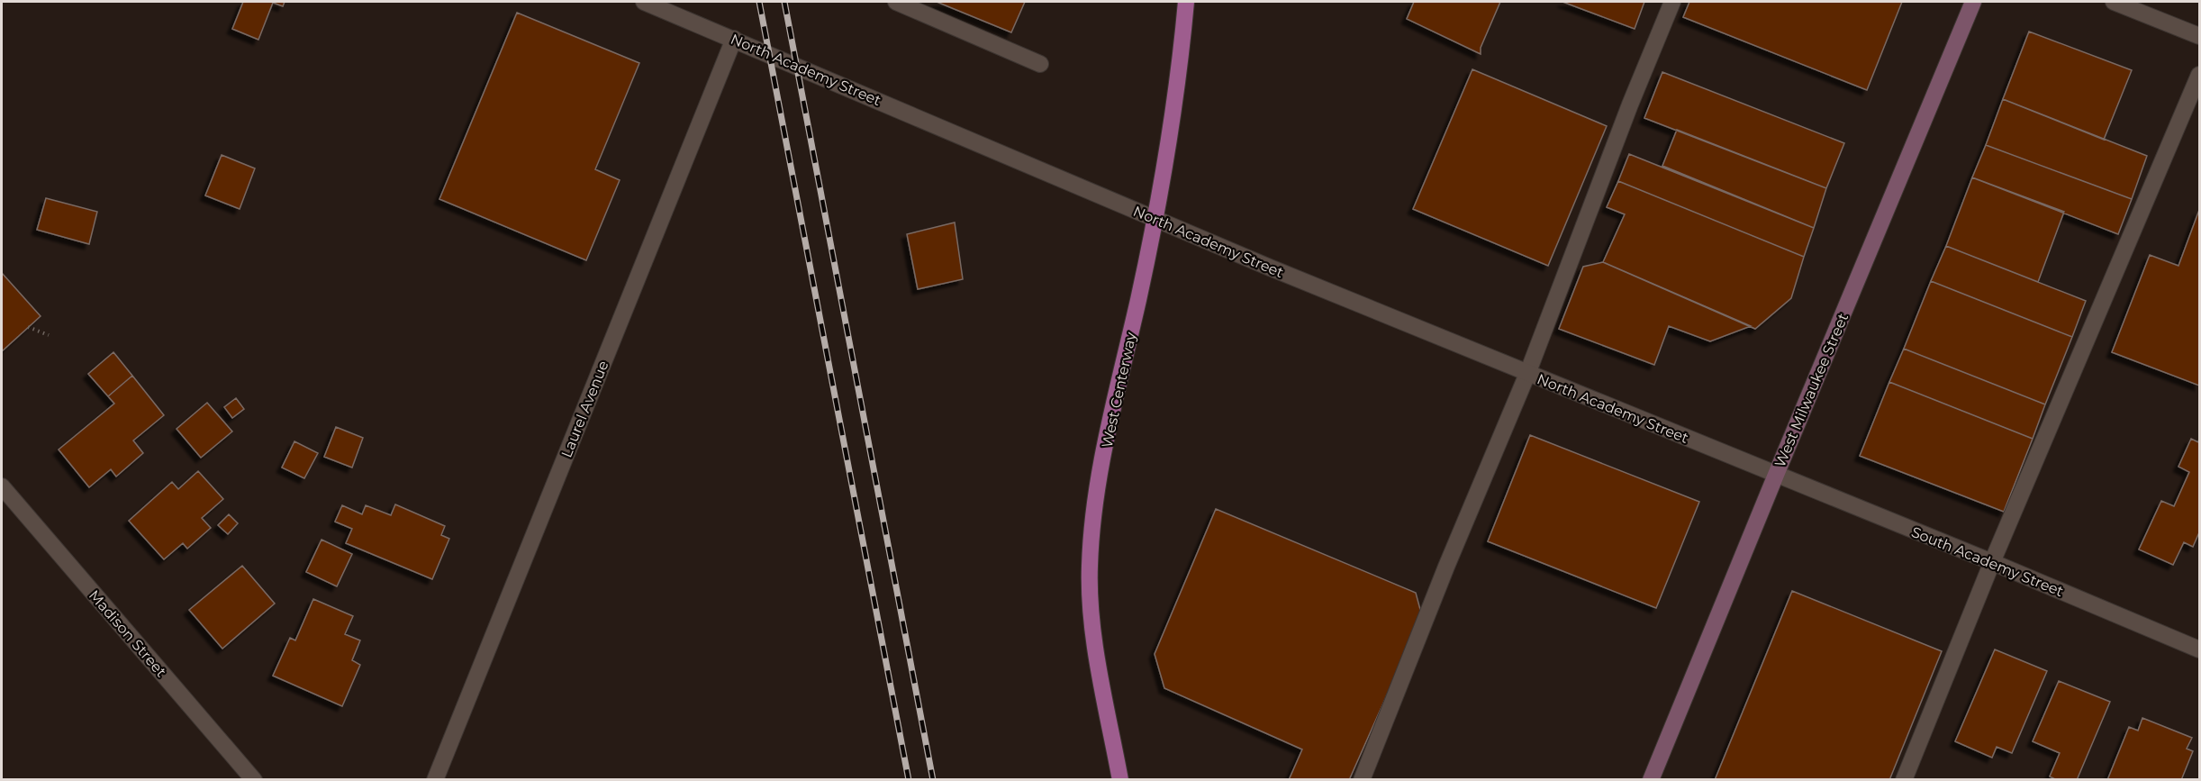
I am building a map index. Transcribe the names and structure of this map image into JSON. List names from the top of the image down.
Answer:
{
  "streets": {
    "main road": ["West Centerway", "West Milwaukee Street"],
    "street": [
      "North Academy Street",
      "Laurel Avenue",
      "South Academy Street",
      "Madison Street"
    ]
  },
  "crossings": [
    ["North Academy Street", "West Centerway"],
    ["North Academy Street", "West Milwaukee Street"],
    ["North Academy Street", "Laurel Avenue"],
    ["North Academy Street", "South Academy Street"],
    ["West Milwaukee Street", "South Academy Street"]
  ]
}
